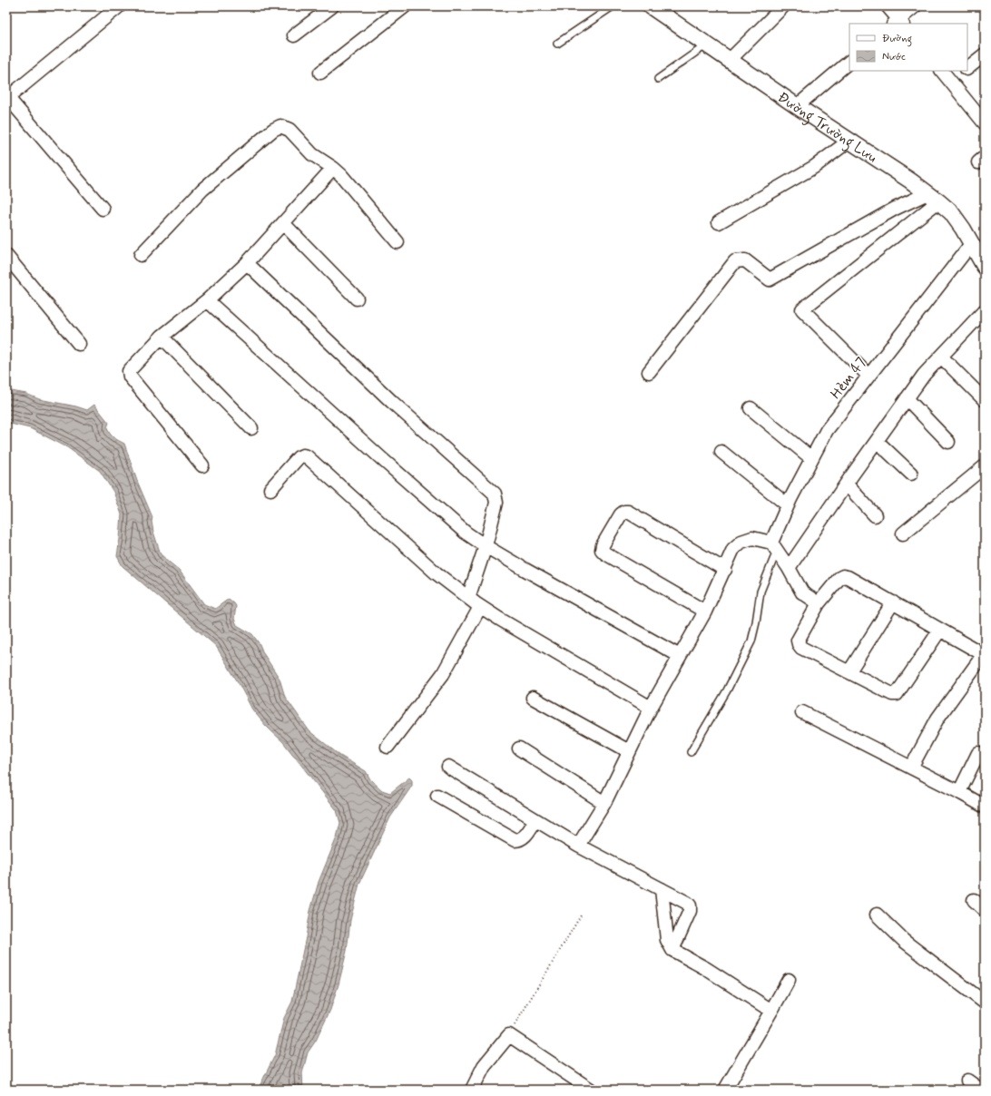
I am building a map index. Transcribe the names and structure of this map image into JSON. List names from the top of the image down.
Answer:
{
  "streets": {
    "street": ["Đường Trường Lưu", "Hẻm 47"]
  },
  "crossings": [
    ["Đường Trường Lưu", "Hẻm 47"]
  ],
  "legend": ["Đường", "Nước"]
}
